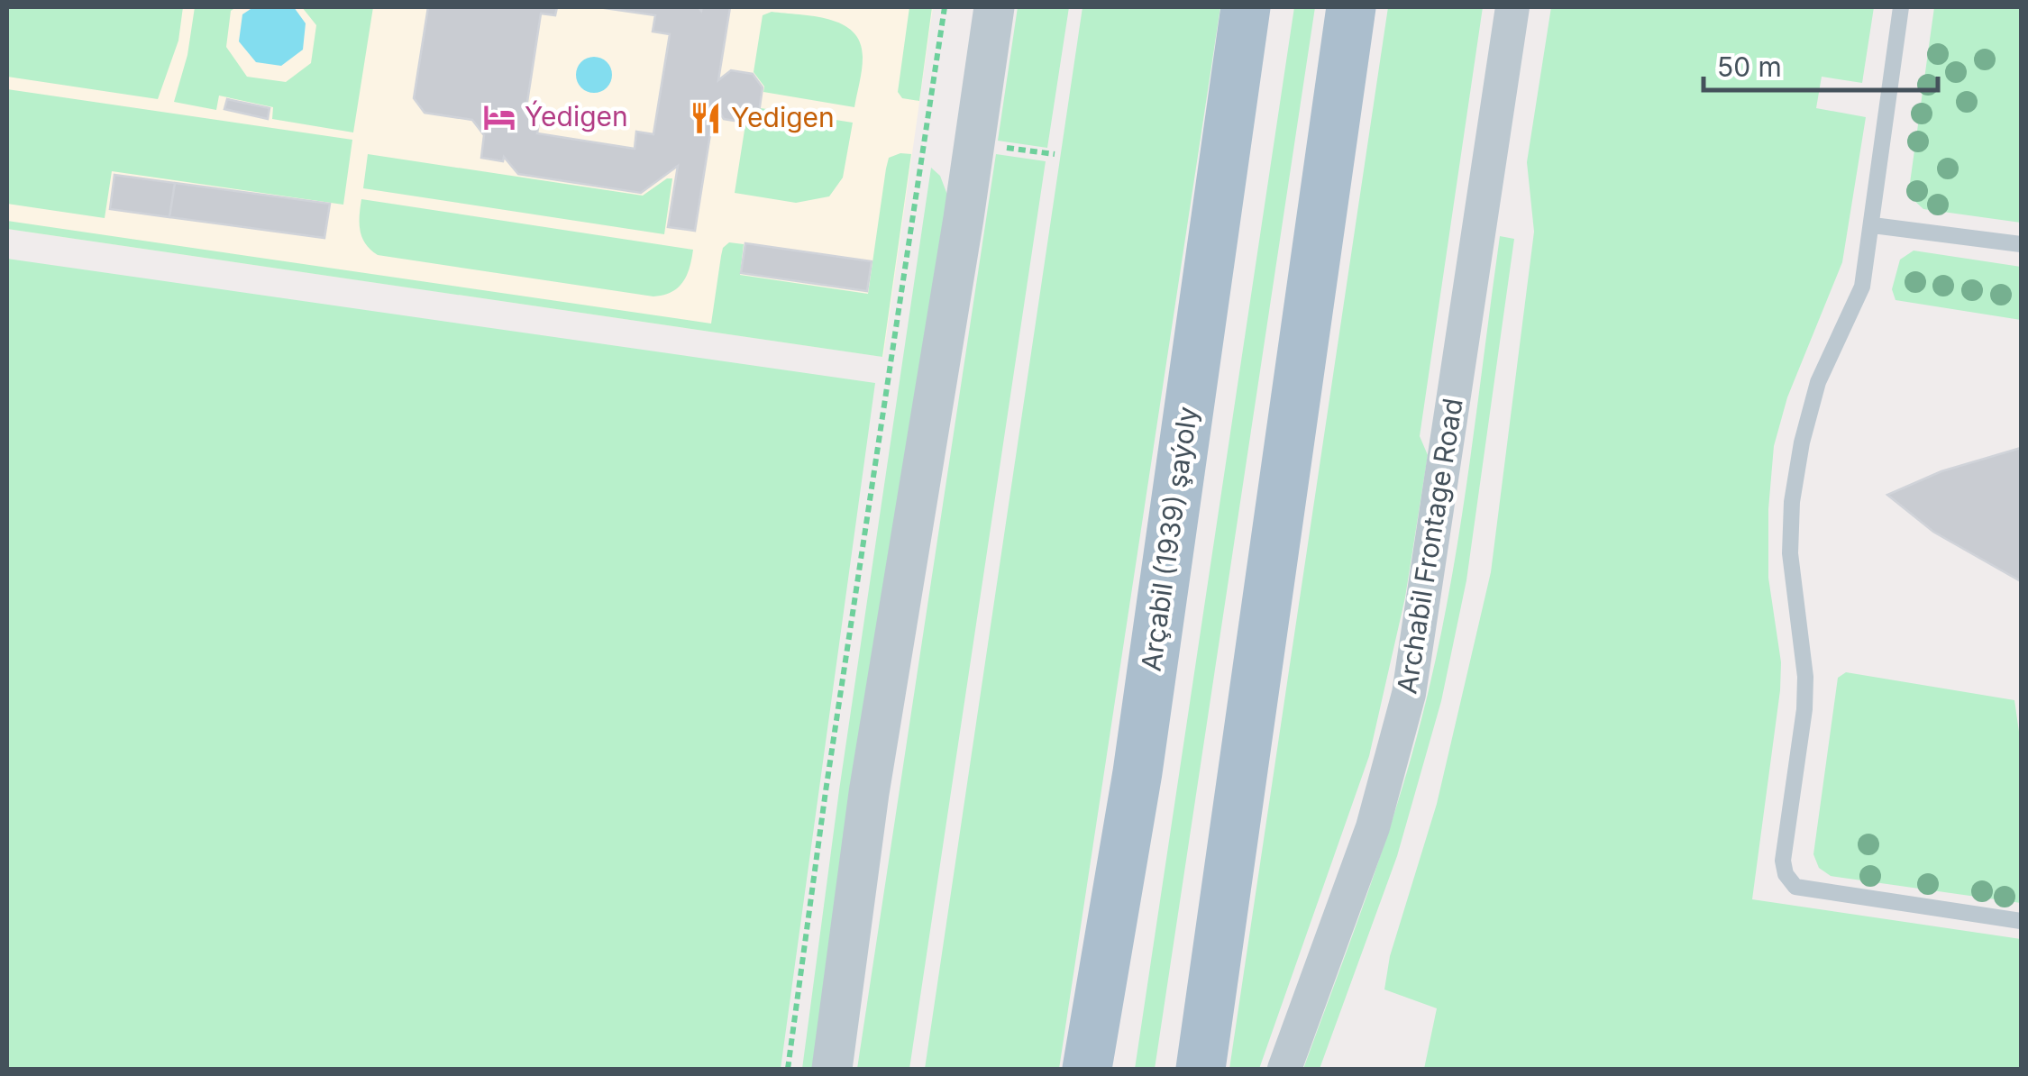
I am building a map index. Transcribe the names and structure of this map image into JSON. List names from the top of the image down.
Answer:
{
  "streets": {
    "main road": ["Arçabil (1939) şaýoly"],
    "street": ["Archabil Frontage Road"]
  },
  "places": {
    "hotel": ["Ýedigen"],
    "restaurant": ["Yedigen"]
  },
  "scale_bar": "50 m"
}
